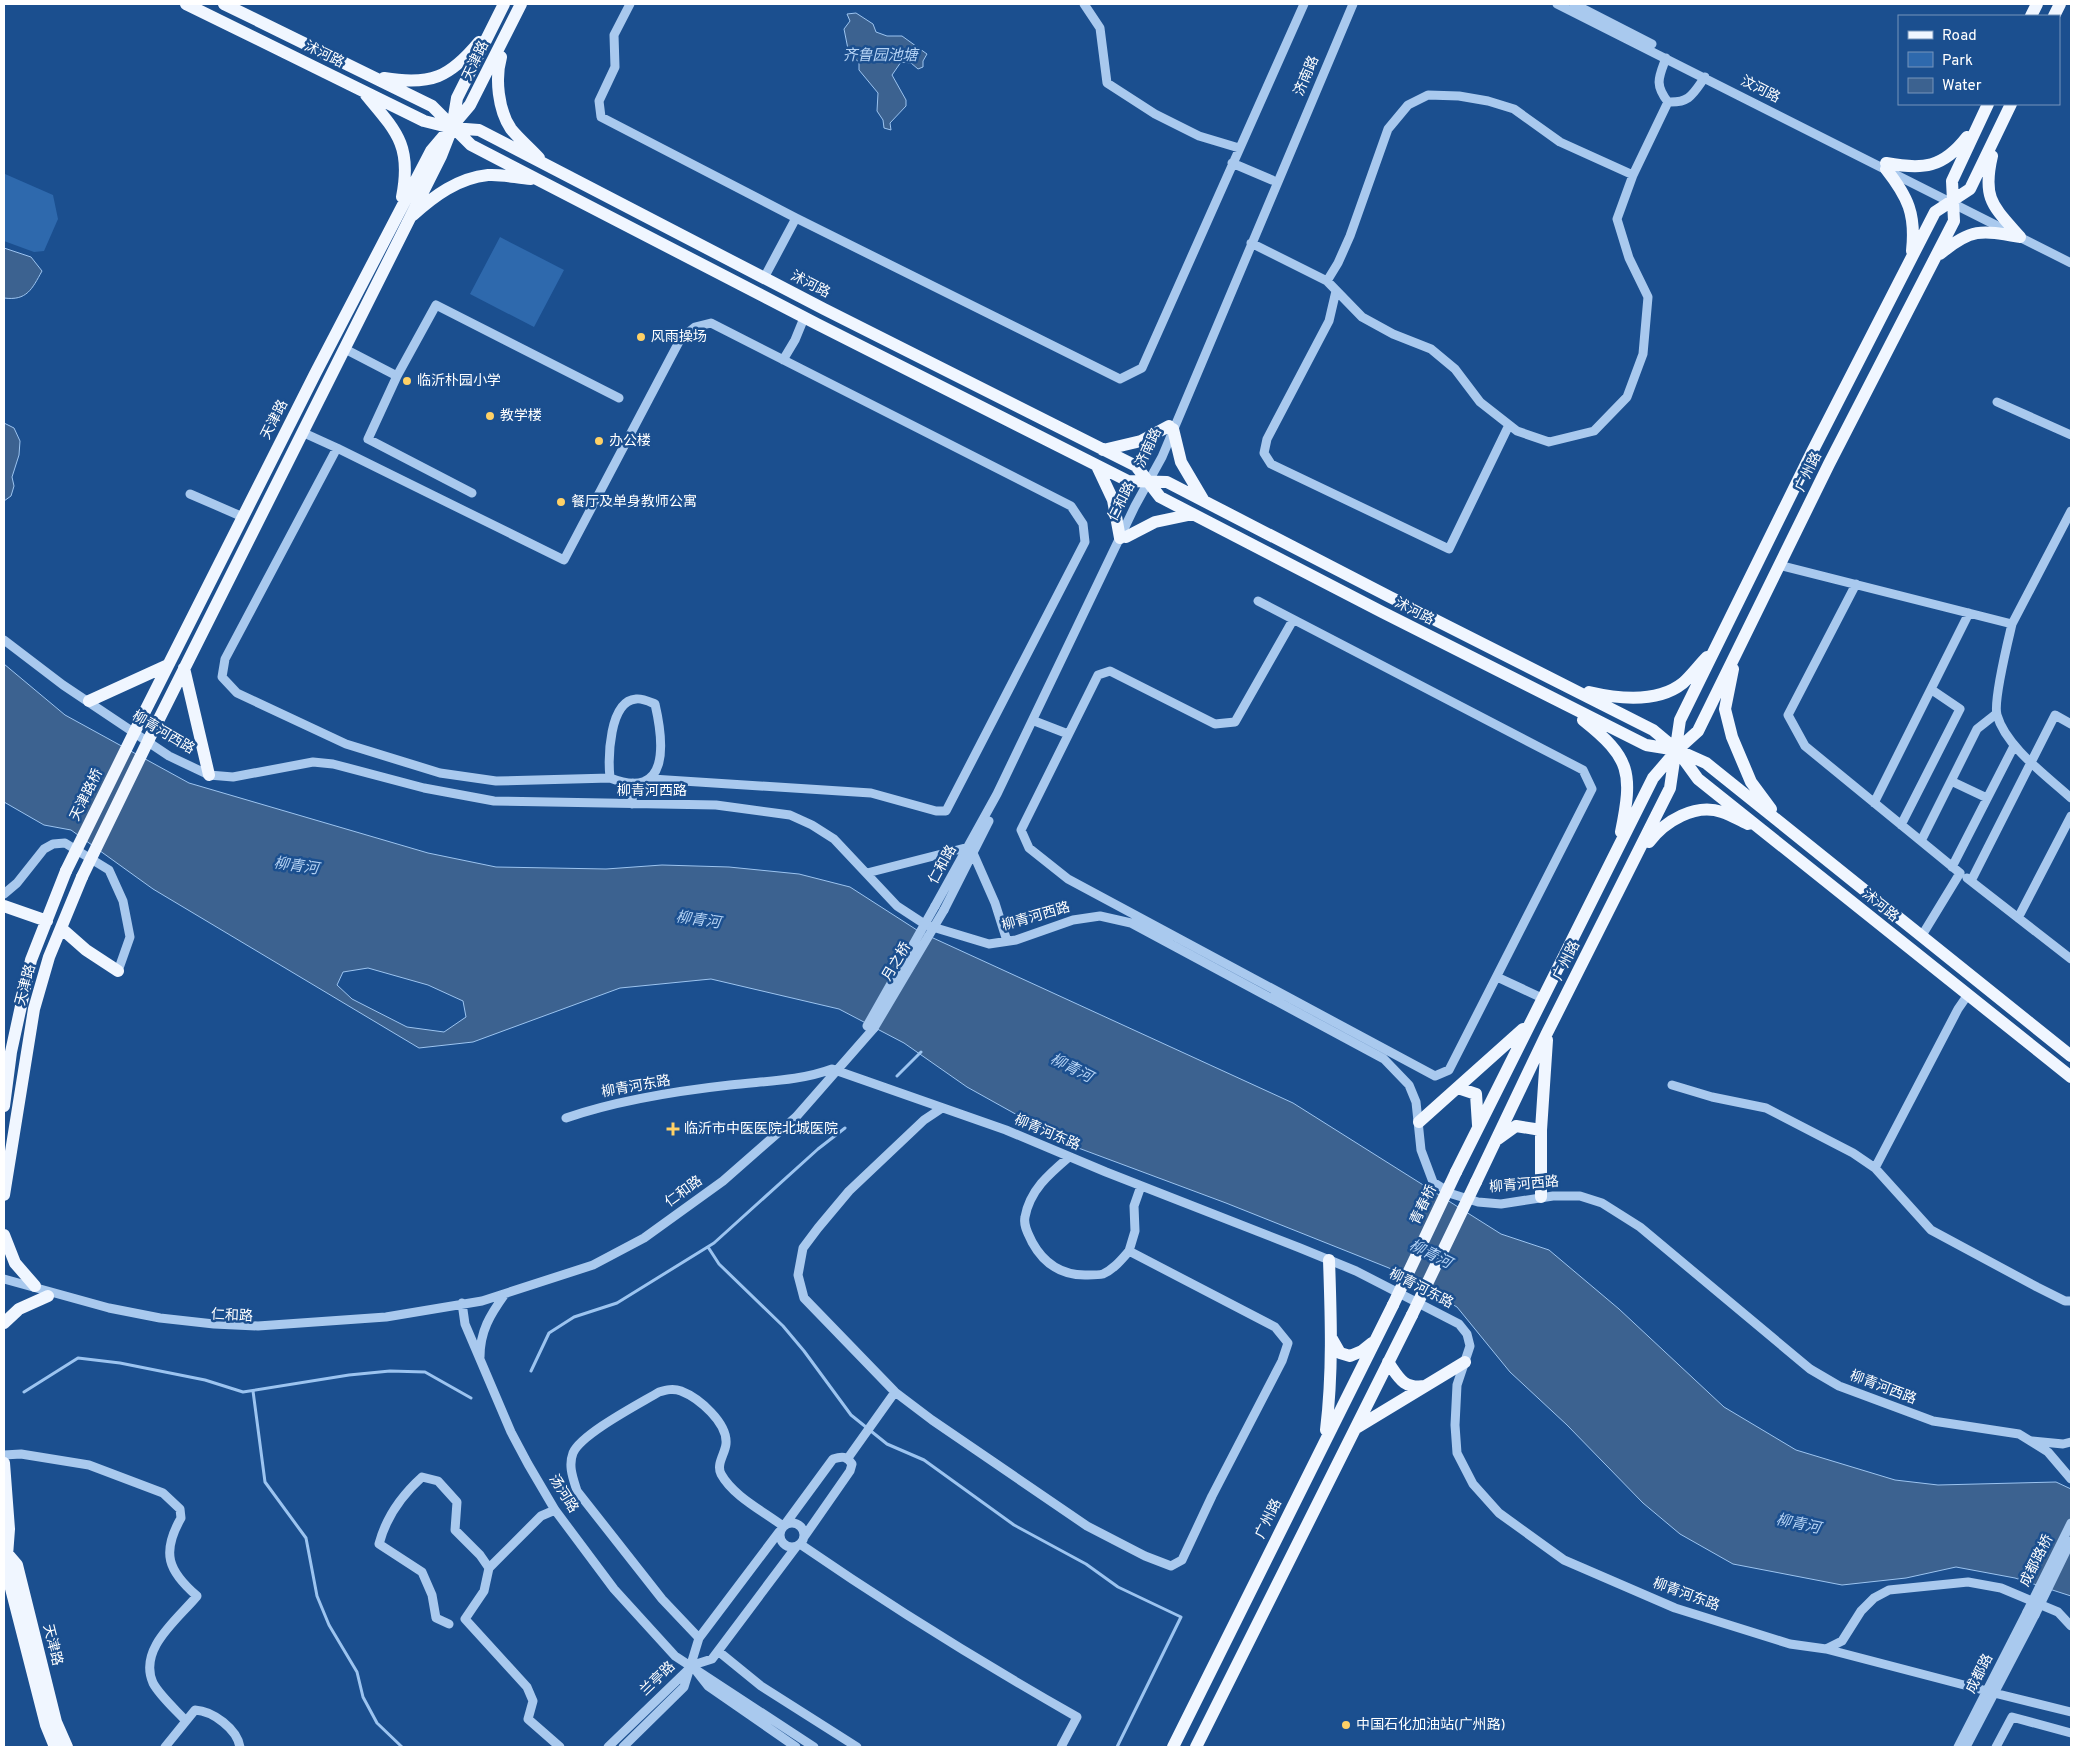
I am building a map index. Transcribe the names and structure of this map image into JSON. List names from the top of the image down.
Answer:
{
  "streets": {
    "main road": [
      "沭河路",
      "天津路",
      "广州路",
      "天津路桥",
      "青春桥"
    ],
    "street": [
      "济南路",
      "汶河路",
      "仁和路",
      "柳青河西路",
      "月之桥",
      "柳青河东路",
      "汤河路",
      "成都路桥",
      "成都路",
      "兰亭路"
    ]
  },
  "crossings": [
    ["沭河路", "天津路"],
    ["沭河路", "济南路"],
    ["沭河路", "广州路"],
    ["沭河路", "仁和路"],
    ["天津路", "天津路桥"],
    ["济南路", "仁和路"],
    ["汶河路", "广州路"],
    ["广州路", "青春桥"],
    ["仁和路", "月之桥"],
    ["仁和路", "柳青河东路"],
    ["仁和路", "汤河路"],
    ["柳青河东路", "成都路"],
    ["汤河路", "兰亭路"],
    ["成都路桥", "成都路"]
  ],
  "water": ["齐鲁园池塘", "柳青河"],
  "places": {
    "other": [
      "风雨操场",
      "临沂朴园小学",
      "教学楼",
      "办公楼",
      "餐厅及单身教师公寓",
      "中国石化加油站(广州路)"
    ],
    "health": ["临沂市中医医院北城医院"]
  },
  "legend": ["Road", "Park", "Water"]
}
